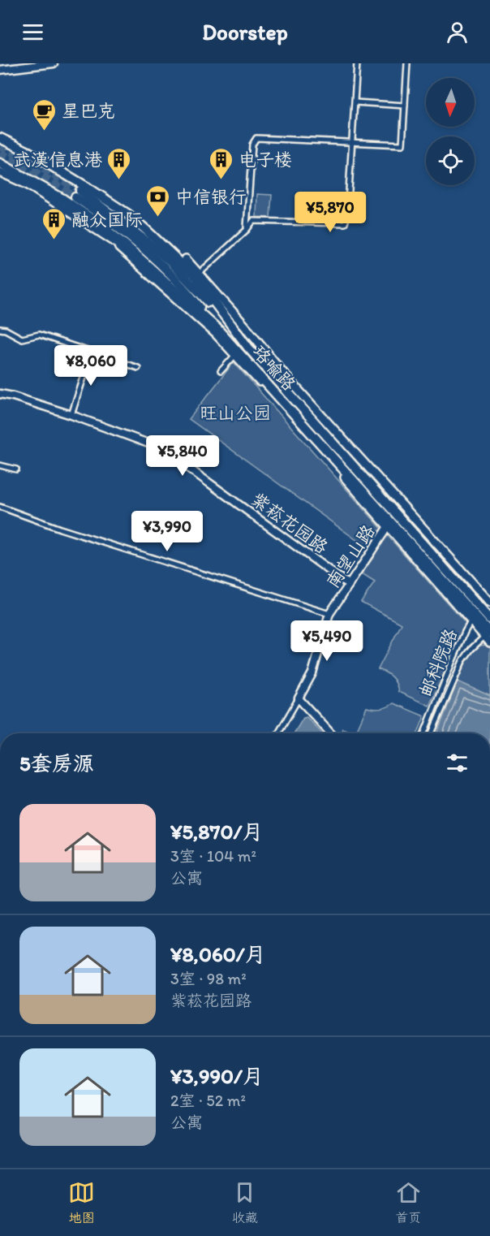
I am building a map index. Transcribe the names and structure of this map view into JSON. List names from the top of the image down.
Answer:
{
  "streets": {
    "highway": ["珞喻路"],
    "street": ["紫菘花园路", "南望山路", "邮科院路"]
  },
  "crossings": [
    ["珞喻路", "南望山路"],
    ["珞喻路", "邮科院路"],
    ["紫菘花园路", "南望山路"]
  ],
  "parks": ["旺山公园"],
  "places": {
    "cafe": ["星巴克"],
    "building": ["武漢信息港", "电子楼", "融众国际"],
    "bank": ["中信银行"]
  },
  "north": "bottom",
  "page": {
    "header": "Doorstep",
    "price": [
      "¥5,870",
      "¥8,060",
      "¥5,840",
      "¥3,990",
      "¥5,490"
    ],
    "heading": "5套房源",
    "list": [
      {
        "name": "¥5,870/月",
        "note": "3室 · 104 m² · 公寓"
      },
      {
        "name": "¥8,060/月",
        "note": "3室 · 98 m² · 紫菘花园路"
      },
      {
        "name": "¥3,990/月",
        "note": "2室 · 52 m² · 公寓"
      }
    ],
    "tabs": ["地图", "收藏", "首页"]
  }
}
